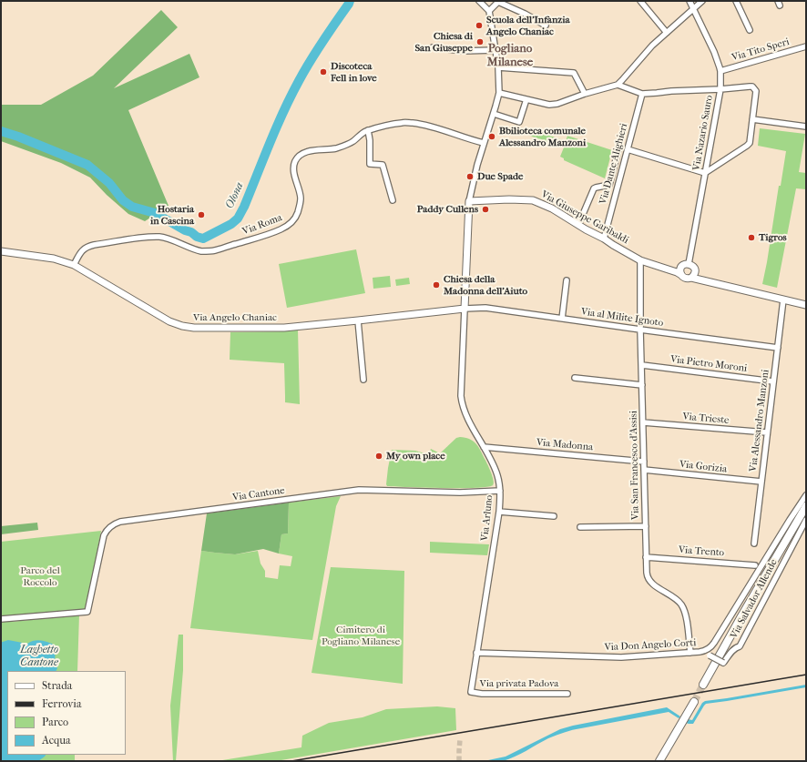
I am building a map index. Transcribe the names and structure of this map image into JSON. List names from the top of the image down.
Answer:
{
  "streets": {
    "street": [
      "Via Tito Speri",
      "Via Nazario Sauro",
      "Via Dante Alighieri",
      "Via Giuseppe Garibaldi",
      "Via Roma",
      "Via Angelo Chaniac",
      "Via al Milite Ignoto",
      "Via Pietro Moroni",
      "Via Trieste",
      "Via Alessandro Manzoni",
      "Via Madonna",
      "Via San Francesco d'Assisi",
      "Via Gorizia",
      "Via Cantone",
      "Via Arluno",
      "Via Trento",
      "Via Salvador Allende",
      "Via Don Angelo Corti",
      "Via privata Padova"
    ]
  },
  "crossings": [
    ["Via Tito Speri", "Via Nazario Sauro"],
    ["Via Nazario Sauro", "Via Giuseppe Garibaldi"],
    ["Via Dante Alighieri", "Via Giuseppe Garibaldi"],
    ["Via Giuseppe Garibaldi", "Via Alessandro Manzoni"],
    ["Via Giuseppe Garibaldi", "Via San Francesco d'Assisi"],
    ["Via Roma", "Via Angelo Chaniac"],
    ["Via Angelo Chaniac", "Via al Milite Ignoto"],
    ["Via Angelo Chaniac", "Via Arluno"],
    ["Via al Milite Ignoto", "Via Alessandro Manzoni"],
    ["Via al Milite Ignoto", "Via San Francesco d'Assisi"],
    ["Via al Milite Ignoto", "Via Arluno"],
    ["Via Pietro Moroni", "Via Alessandro Manzoni"],
    ["Via Pietro Moroni", "Via San Francesco d'Assisi"],
    ["Via Trieste", "Via Alessandro Manzoni"],
    ["Via Trieste", "Via San Francesco d'Assisi"],
    ["Via Alessandro Manzoni", "Via Gorizia"],
    ["Via Madonna", "Via San Francesco d'Assisi"],
    ["Via Madonna", "Via Arluno"],
    ["Via San Francesco d'Assisi", "Via Gorizia"],
    ["Via San Francesco d'Assisi", "Via Trento"],
    ["Via San Francesco d'Assisi", "Via Don Angelo Corti"],
    ["Via Cantone", "Via Arluno"],
    ["Via Arluno", "Via Don Angelo Corti"],
    ["Via Arluno", "Via privata Padova"],
    ["Via Salvador Allende", "Via Don Angelo Corti"]
  ],
  "districts": ["Pogliano Milanese"],
  "water": ["Olona", "Laghetto Cantone"],
  "parks": ["Parco del Roccolo", "Cimitero di Pogliano Milanese"],
  "places": [
    "Scuola dell'Infanzia Angelo Chaniac",
    "Chiesa di San Giuseppe",
    "Discoteca Fell in love",
    "Bbilioteca comunale Alessandro Manzoni",
    "Due Spade",
    "Paddy Cullens",
    "Hostaria in Cascina",
    "Tigros",
    "Chiesa della Madonna dell'Aiuto",
    "My own place"
  ],
  "legend": [
    "Strada",
    "Ferrovia",
    "Parco",
    "Acqua"
  ]
}
